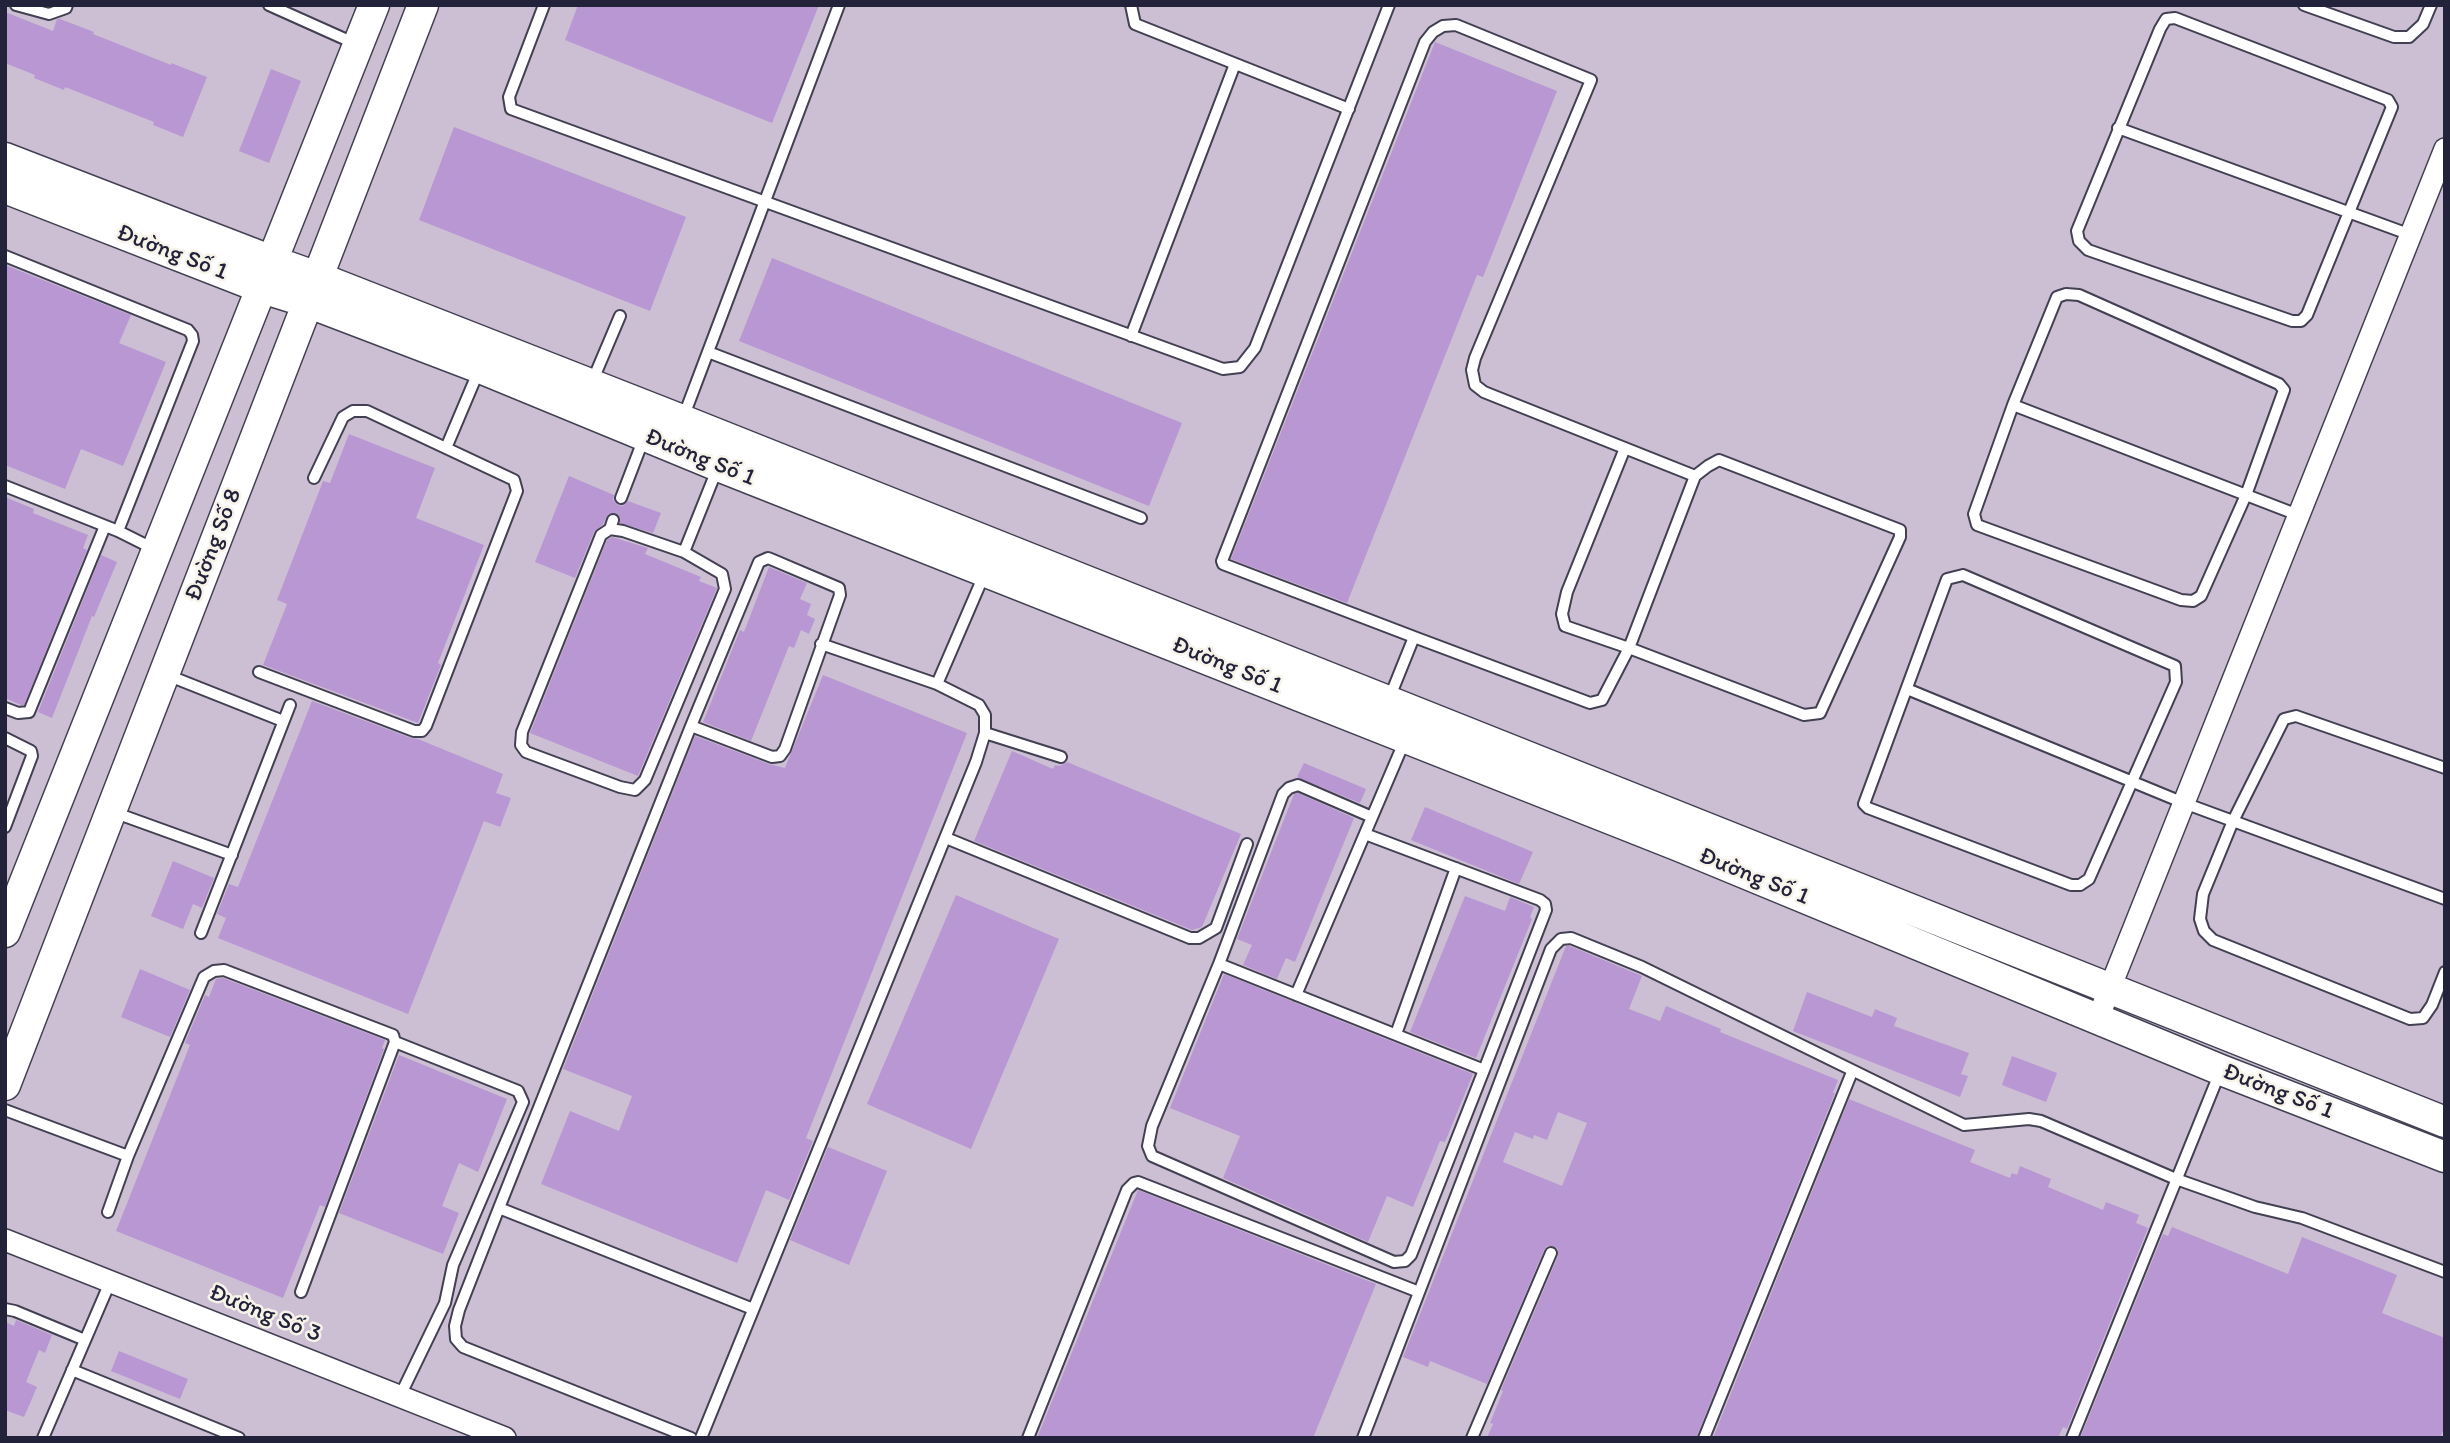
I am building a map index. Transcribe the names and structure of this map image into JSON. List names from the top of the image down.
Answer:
{
  "streets": {
    "street": ["Đường Số 1", "Đường Số 8", "Đường Số 3"]
  },
  "crossings": [
    ["Đường Số 1", "Đường Số 8"]
  ]
}
